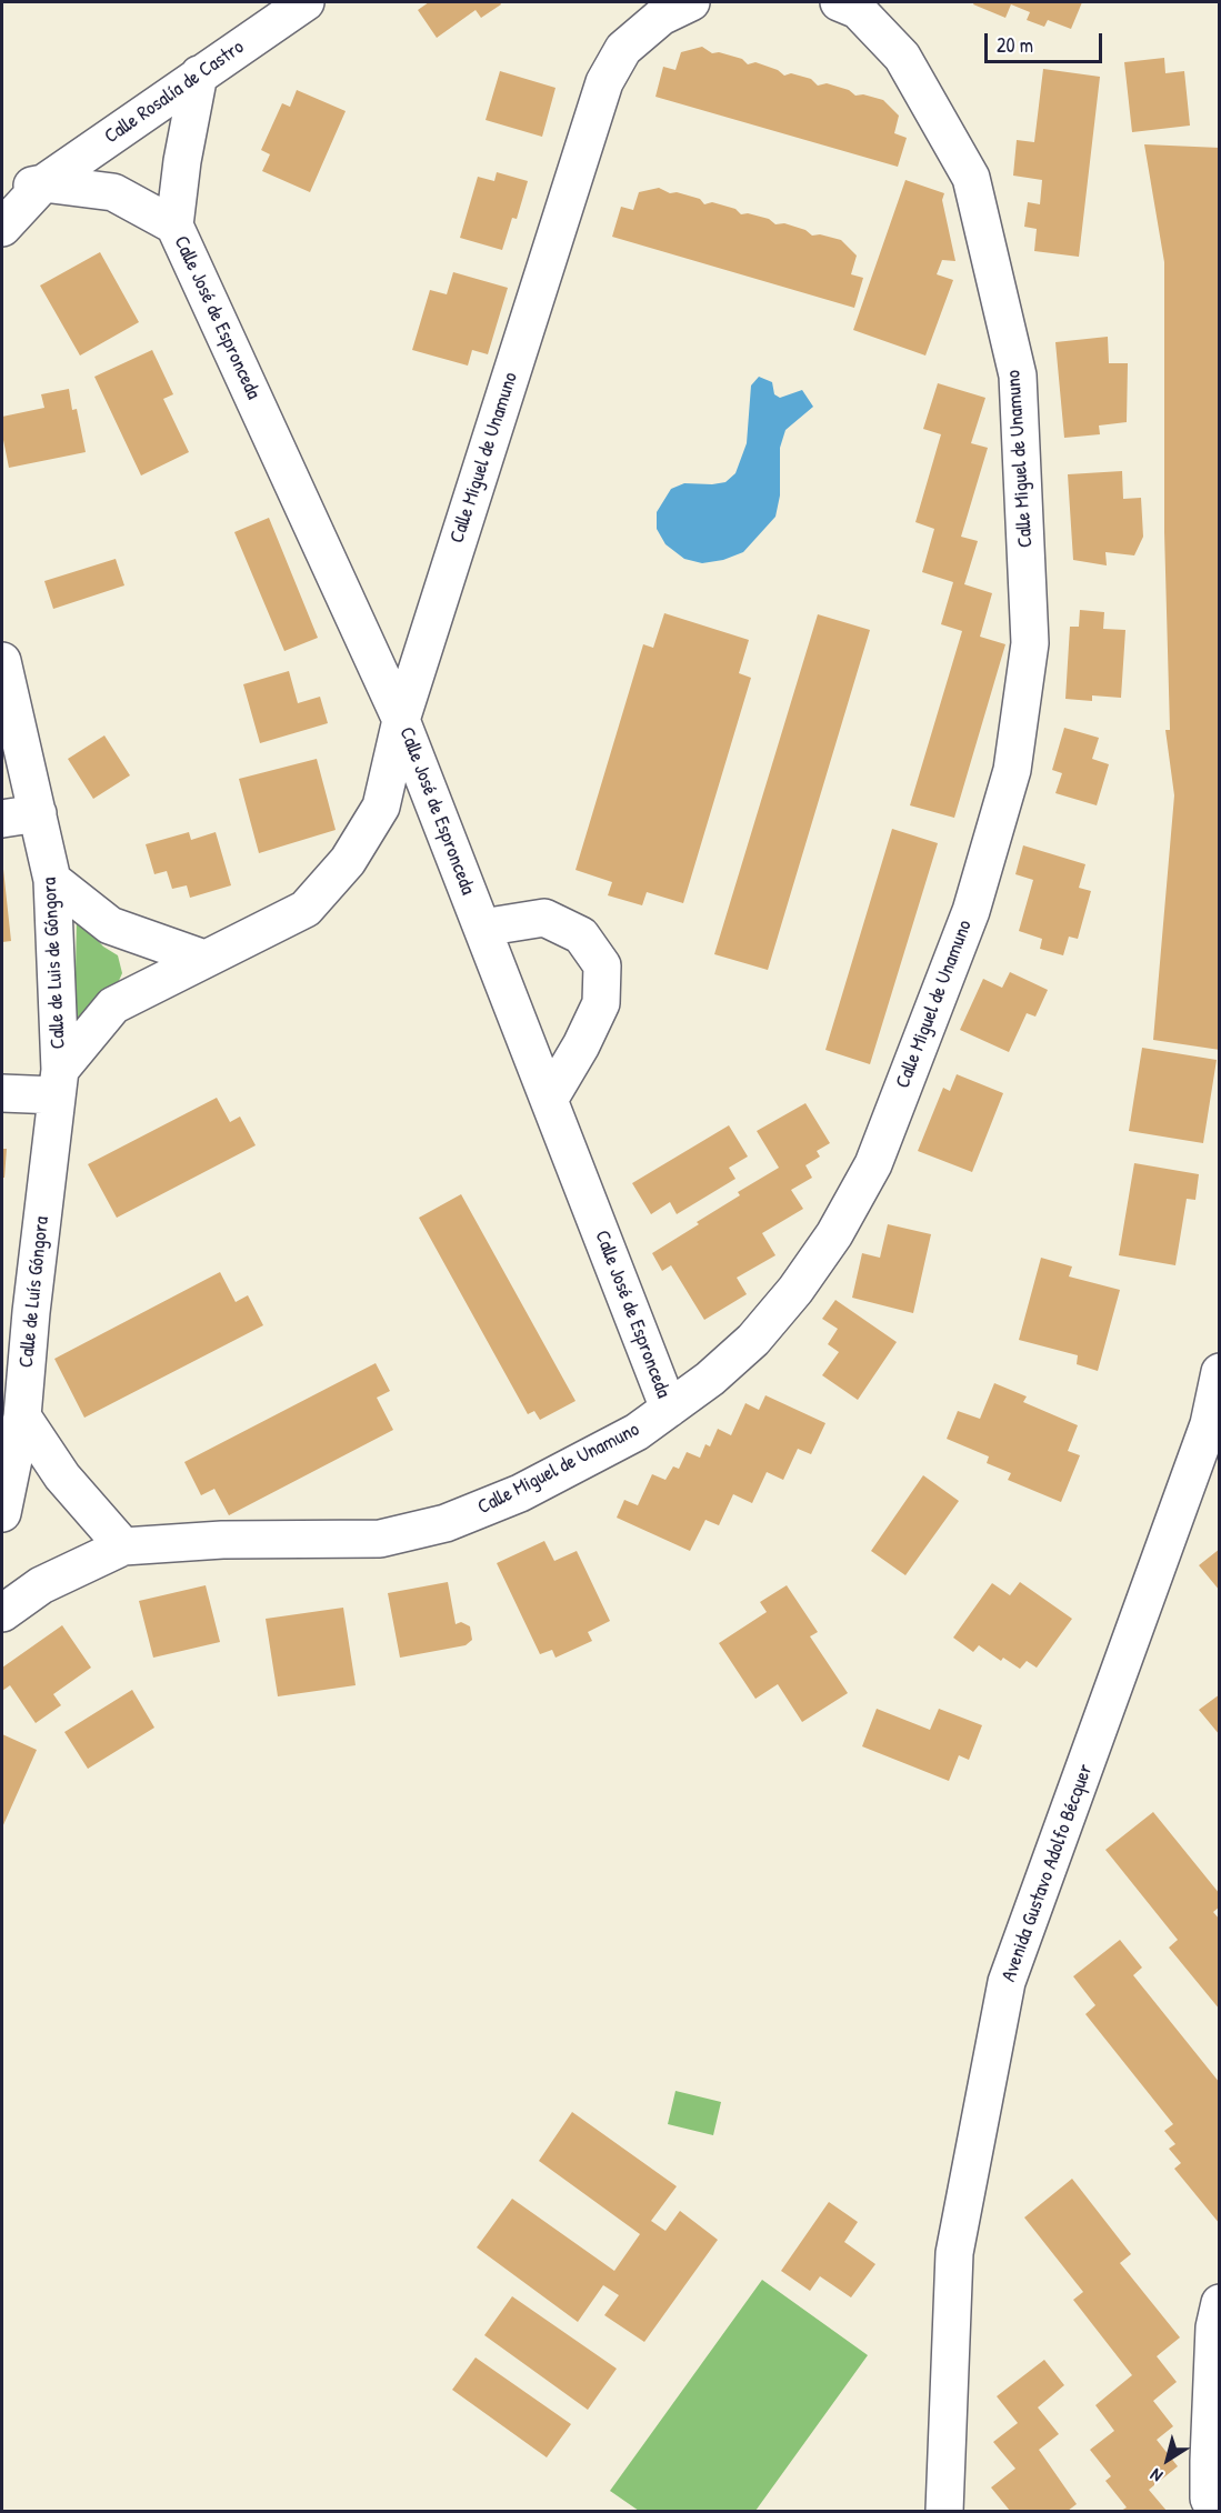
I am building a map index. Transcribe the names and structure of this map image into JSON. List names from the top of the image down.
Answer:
{
  "streets": {
    "street": [
      "Calle Rosalía de Castro",
      "Calle José de Espronceda",
      "Calle Miguel de Unamuno",
      "Calle de Luis de Góngora",
      "Calle de Luís Góngora",
      "Avenida Gustavo Adolfo Bécquer"
    ]
  },
  "crossings": [
    ["Calle José de Espronceda", "Calle Miguel de Unamuno"],
    ["Calle Miguel de Unamuno", "Calle de Luis de Góngora"],
    ["Calle Miguel de Unamuno", "Calle de Luís Góngora"],
    ["Calle de Luis de Góngora", "Calle de Luís Góngora"]
  ],
  "scale_bar": "20 m",
  "north": "bottom left"
}
